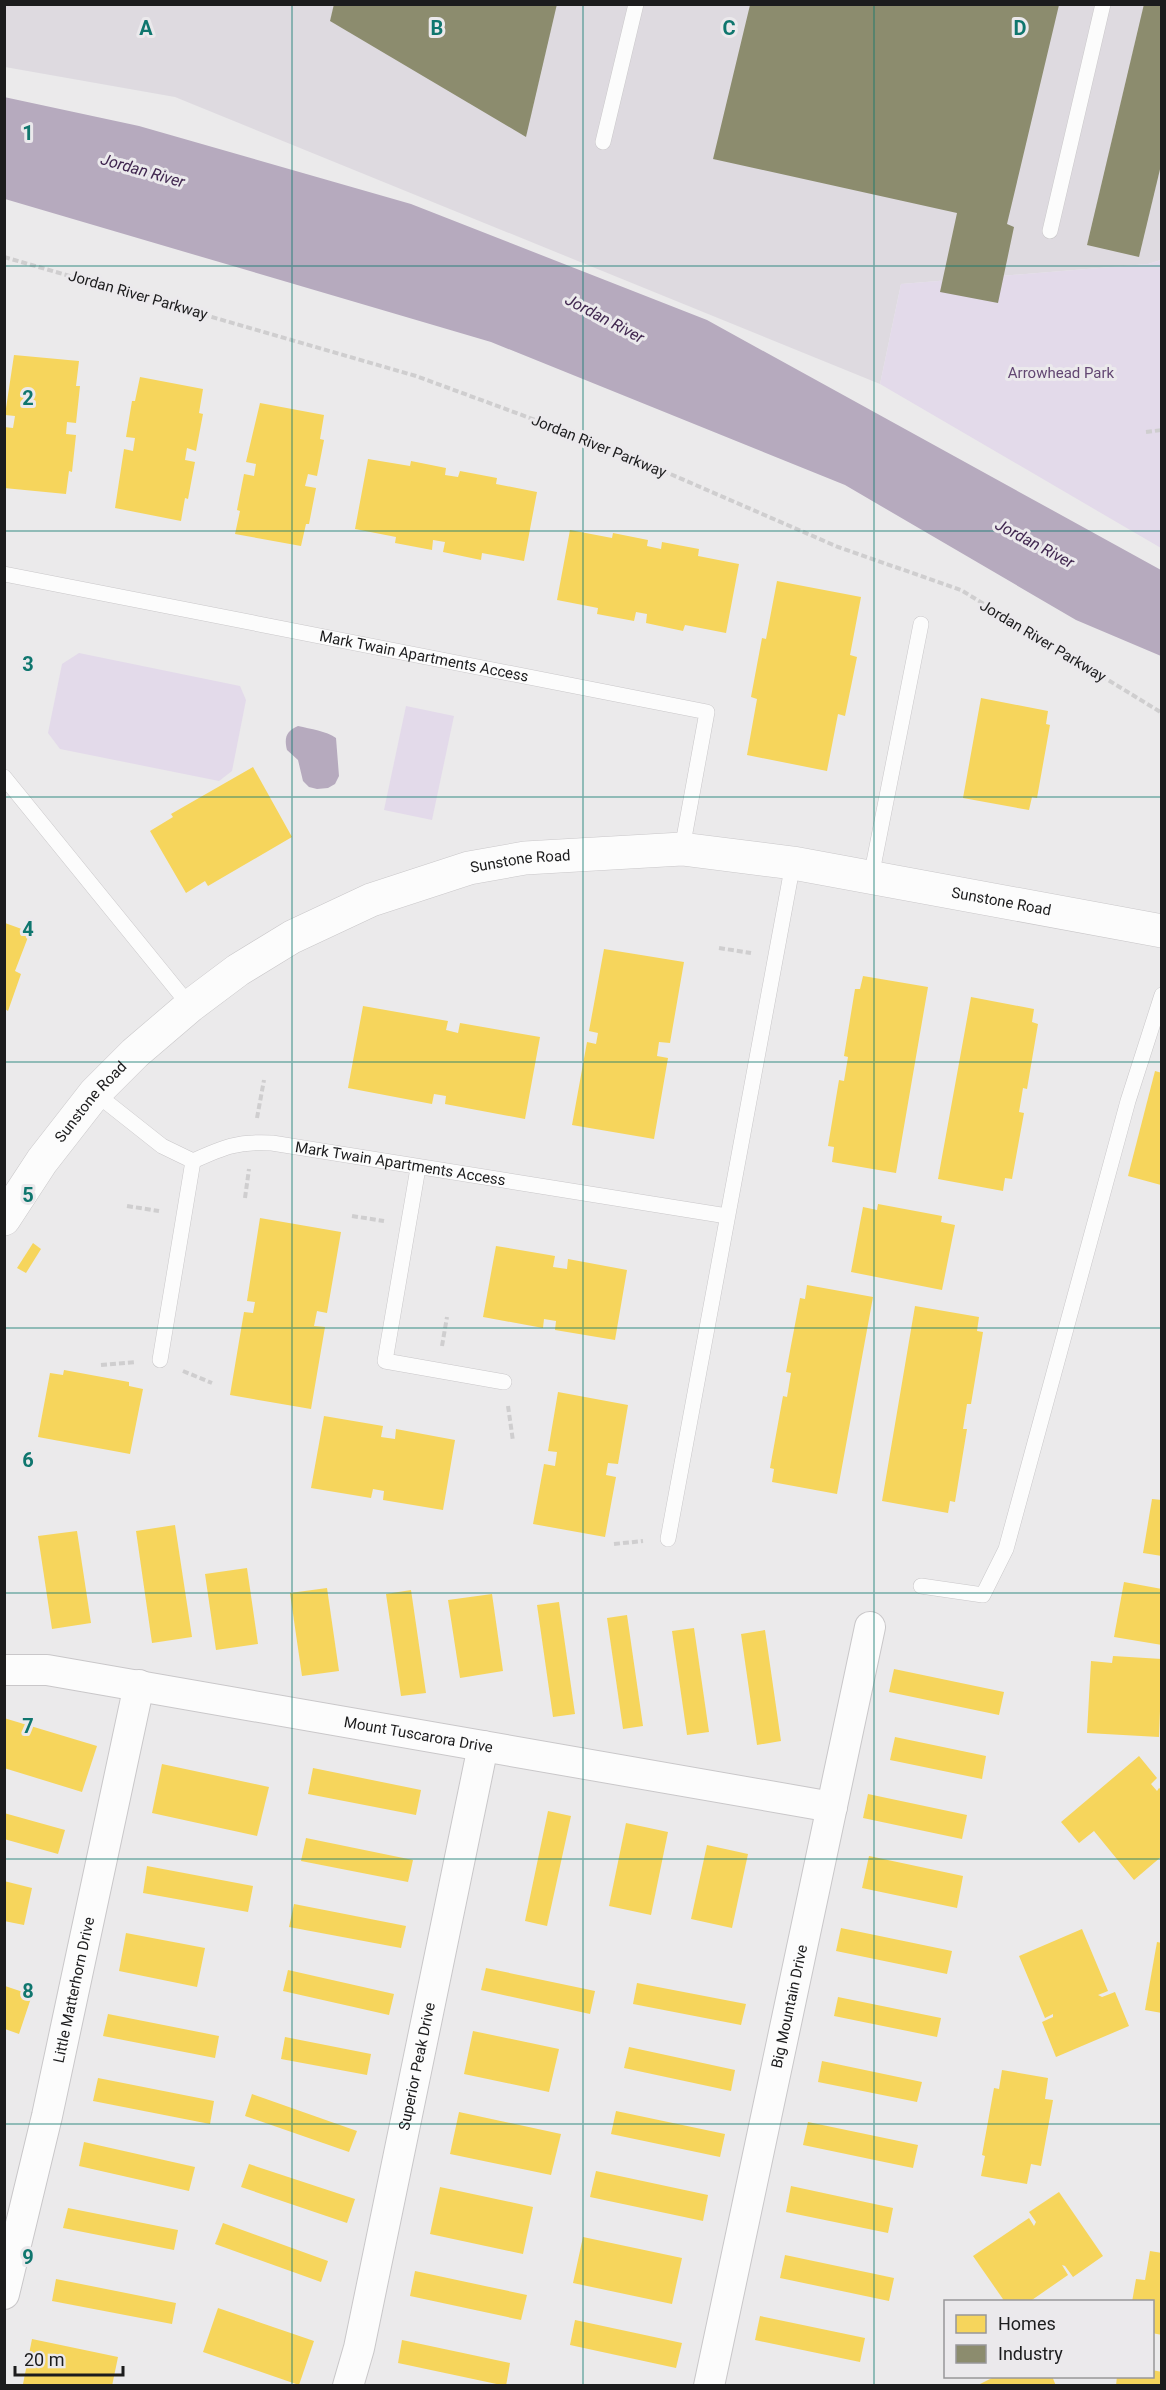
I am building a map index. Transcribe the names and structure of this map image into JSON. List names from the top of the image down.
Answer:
{
  "streets": {
    "street": [
      "Sunstone Road",
      "Mount Tuscarora Drive",
      "Little Matterhorn Drive",
      "Big Mountain Drive",
      "Superior Peak Drive"
    ],
    "lane": ["Mark Twain Apartments Access"],
    "path": ["Jordan River Parkway"]
  },
  "crossings": [
    ["Mark Twain Apartments Access", "Sunstone Road"],
    ["Mount Tuscarora Drive", "Little Matterhorn Drive"],
    ["Mount Tuscarora Drive", "Big Mountain Drive"],
    ["Mount Tuscarora Drive", "Superior Peak Drive"]
  ],
  "water": ["Jordan River"],
  "parks": ["Arrowhead Park"],
  "legend": ["Homes", "Industry"],
  "scale_bar": "20 m",
  "grid": {
    "columns": [
      "A",
      "B",
      "C",
      "D"
    ],
    "rows": [
      "1",
      "2",
      "3",
      "4",
      "5",
      "6",
      "7",
      "8",
      "9"
    ]
  }
}
